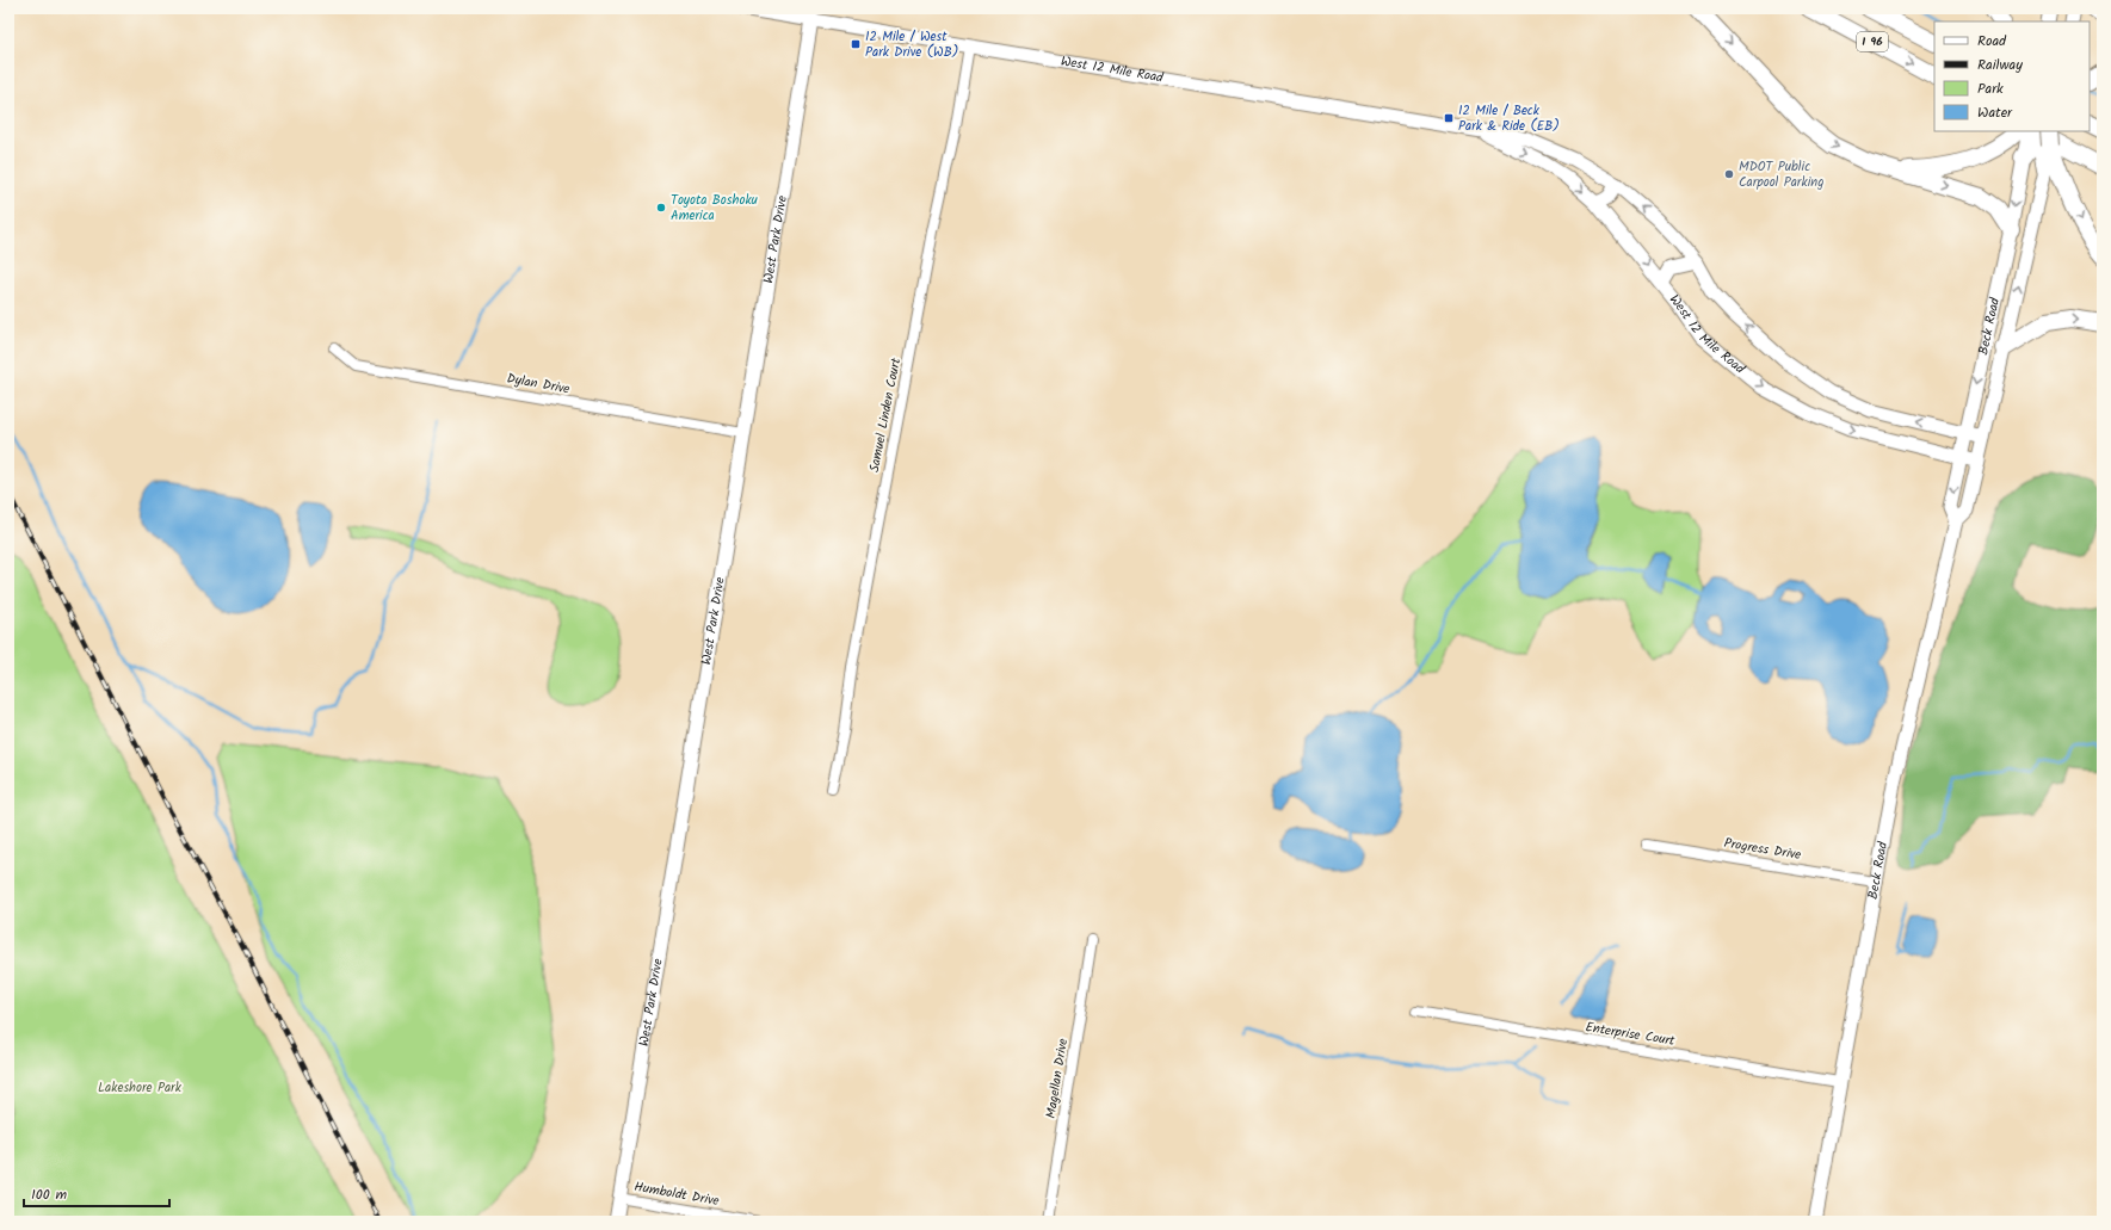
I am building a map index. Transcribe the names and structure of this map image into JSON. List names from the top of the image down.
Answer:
{
  "streets": {
    "highway": ["I 96"],
    "main road": ["West 12 Mile Road", "West Park Drive", "Beck Road"],
    "street": [
      "Dylan Drive",
      "Samuel Linden Court",
      "Progress Drive",
      "Enterprise Court",
      "Magellan Drive",
      "Humboldt Drive"
    ]
  },
  "crossings": [
    ["West 12 Mile Road", "West Park Drive"],
    ["West 12 Mile Road", "Beck Road"],
    ["West 12 Mile Road", "Samuel Linden Court"],
    ["West Park Drive", "Dylan Drive"],
    ["West Park Drive", "Humboldt Drive"],
    ["Beck Road", "Progress Drive"],
    ["Beck Road", "Enterprise Court"]
  ],
  "parks": ["Lakeshore Park"],
  "places": {
    "transit": ["12 Mile / West Park Drive (WB)", "12 Mile / Beck Park & Ride (EB)"],
    "other": ["MDOT Public Carpool Parking", "Toyota Boshoku America"]
  },
  "legend": [
    "Road",
    "Railway",
    "Park",
    "Water"
  ],
  "scale_bar": "100 m"
}
